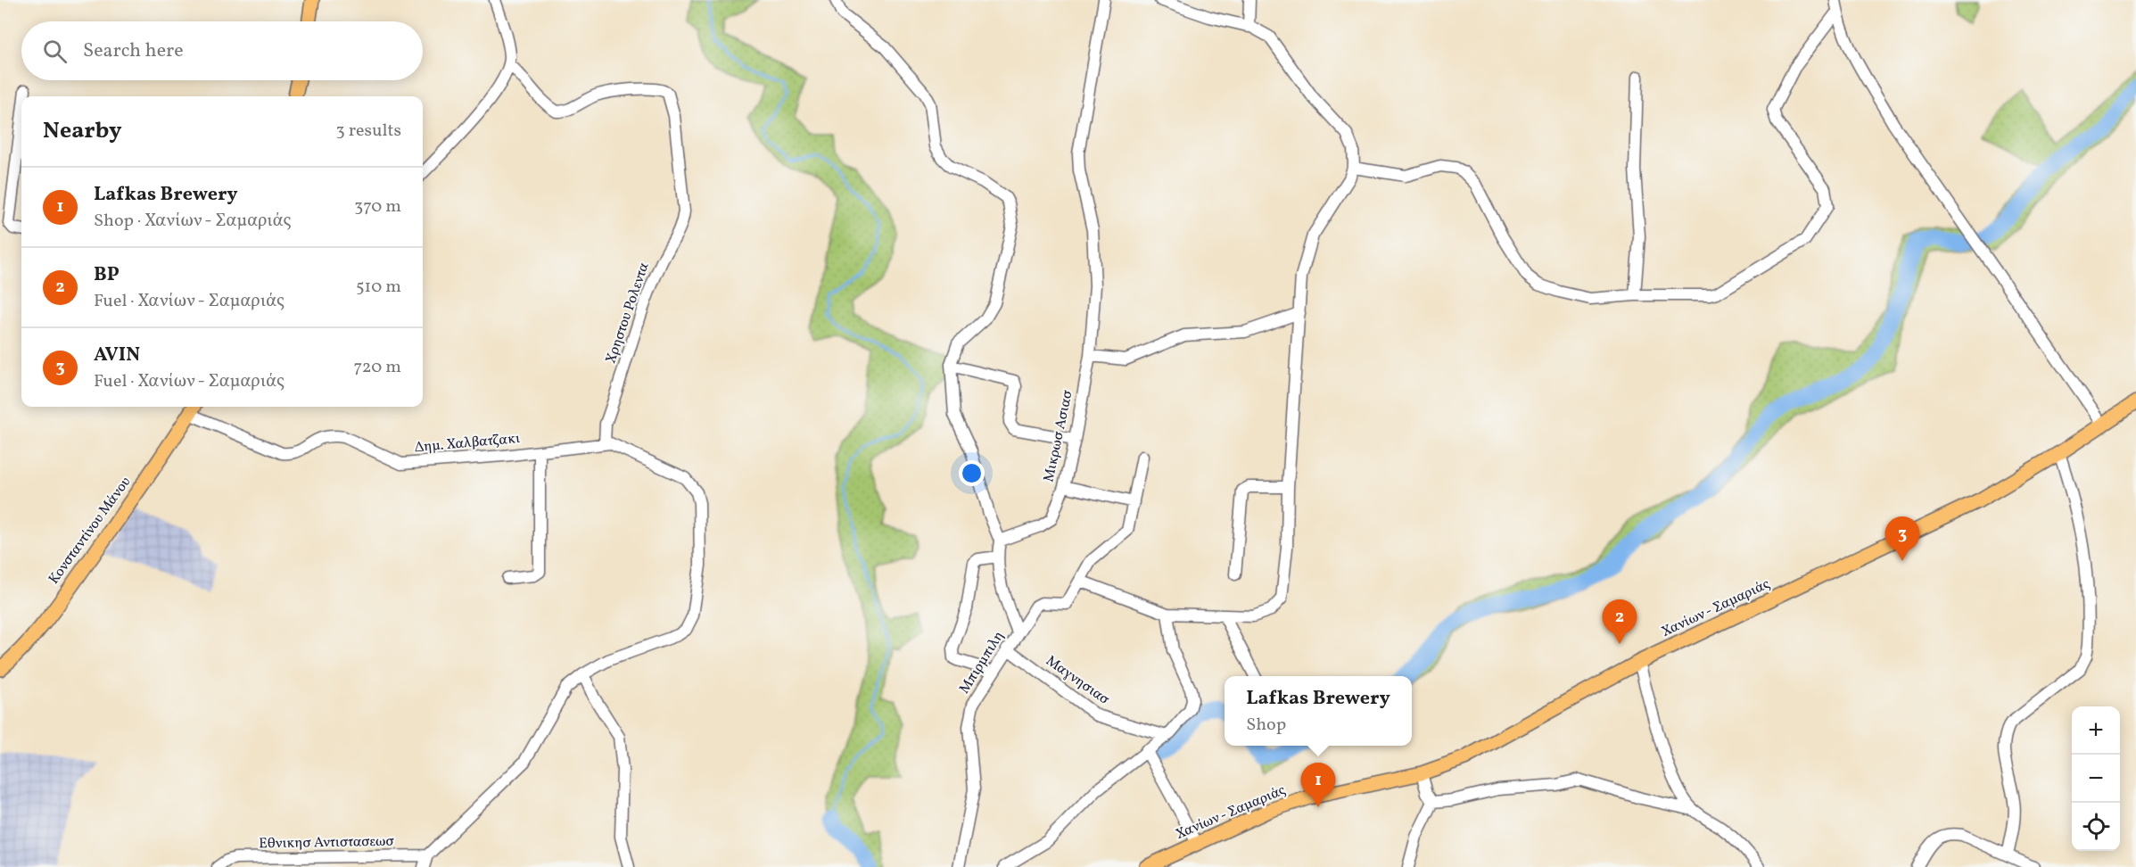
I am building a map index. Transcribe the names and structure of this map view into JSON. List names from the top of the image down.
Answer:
{
  "streets": {
    "main road": ["Κονσταντίνου Μάνου", "Χανίων - Σαμαριάς"],
    "street": [
      "Χρηστου Ρολεντα",
      "Μικρωσ Ασιασ",
      "Δημ. Χαλβατζακι",
      "Μπιρμπιλη",
      "Μαγνησιασ",
      "Εθνικησ Αντιστασεωσ"
    ]
  },
  "crossings": [
    ["Χρηστου Ρολεντα", "Δημ. Χαλβατζακι"],
    ["Δημ. Χαλβατζακι", "Κονσταντίνου Μάνου"],
    ["Μπιρμπιλη", "Μαγνησιασ"]
  ],
  "page": {
    "search": "Search here",
    "heading": ["Nearby", "3 results"],
    "list": [
      {
        "mark": "1",
        "name": "Lafkas Brewery",
        "note": "Shop · Χανίων - Σαμαριάς",
        "value": "370 m"
      },
      {
        "mark": "2",
        "name": "BP",
        "note": "Fuel · Χανίων - Σαμαριάς",
        "value": "510 m"
      },
      {
        "mark": "3",
        "name": "AVIN",
        "note": "Fuel · Χανίων - Σαμαριάς",
        "value": "720 m"
      }
    ],
    "pins": ["3", "2", "1"],
    "popup": ["Lafkas Brewery", "Shop"],
    "map_buttons": ["+", "−"]
  }
}
